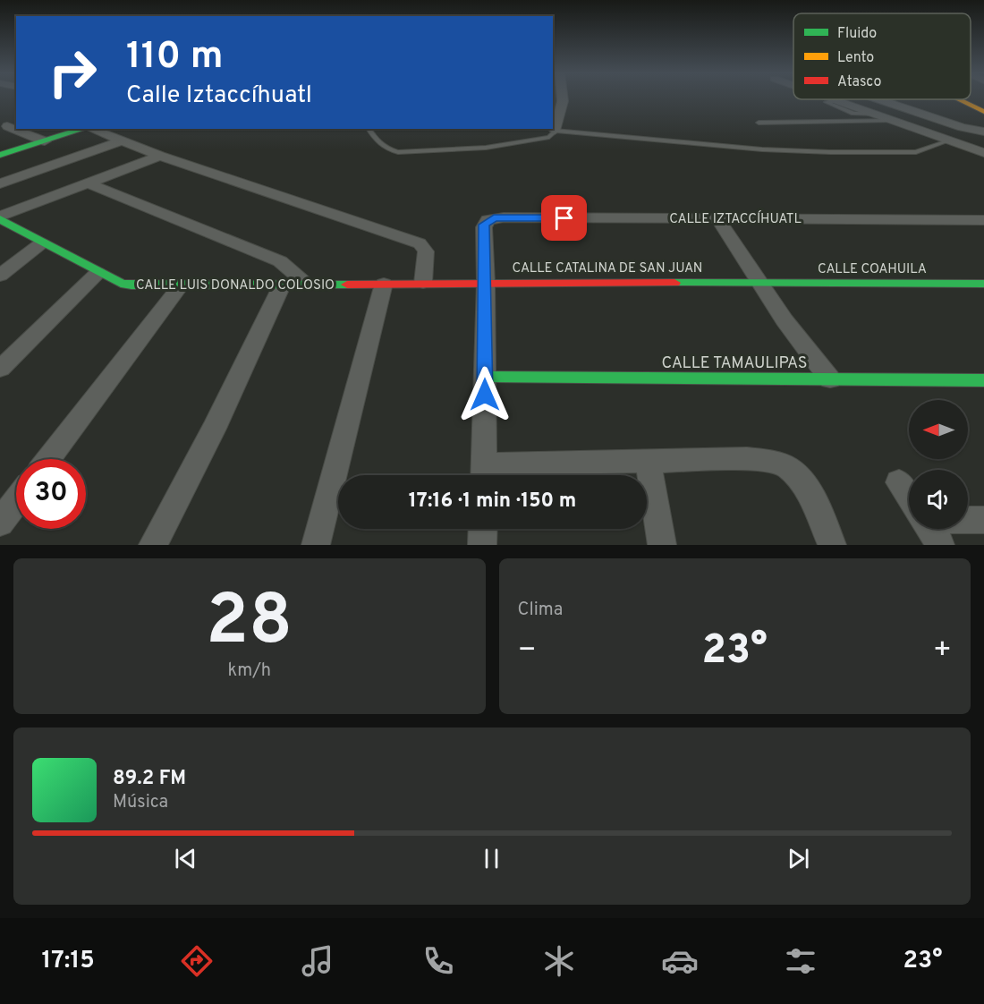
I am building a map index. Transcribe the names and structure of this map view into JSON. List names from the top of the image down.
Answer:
{
  "streets": {
    "street": [
      "CALLE IZTACCÍHUATL",
      "CALLE CATALINA DE SAN JUAN",
      "CALLE COAHUILA",
      "CALLE LUIS DONALDO COLOSIO",
      "CALLE TAMAULIPAS"
    ]
  },
  "crossings": [
    ["CALLE IZTACCÍHUATL", "CALLE CATALINA DE SAN JUAN"],
    ["CALLE CATALINA DE SAN JUAN", "CALLE COAHUILA"],
    ["CALLE CATALINA DE SAN JUAN", "CALLE LUIS DONALDO COLOSIO"]
  ],
  "legend": ["Fluido", "Lento", "Atasco"],
  "north": "left",
  "page": {
    "turn": ["110 m", "Calle Iztaccíhuatl"],
    "limit": "30",
    "trip": "17:16 · 1 min · 150 m",
    "tile": [
      ["28", "km/h"],
      "Clima"
    ],
    "heat": ["−", "23°", "+"],
    "song": ["89.2 FM", "Música"],
    "tabs": ["17:15", "23°"]
  }
}
